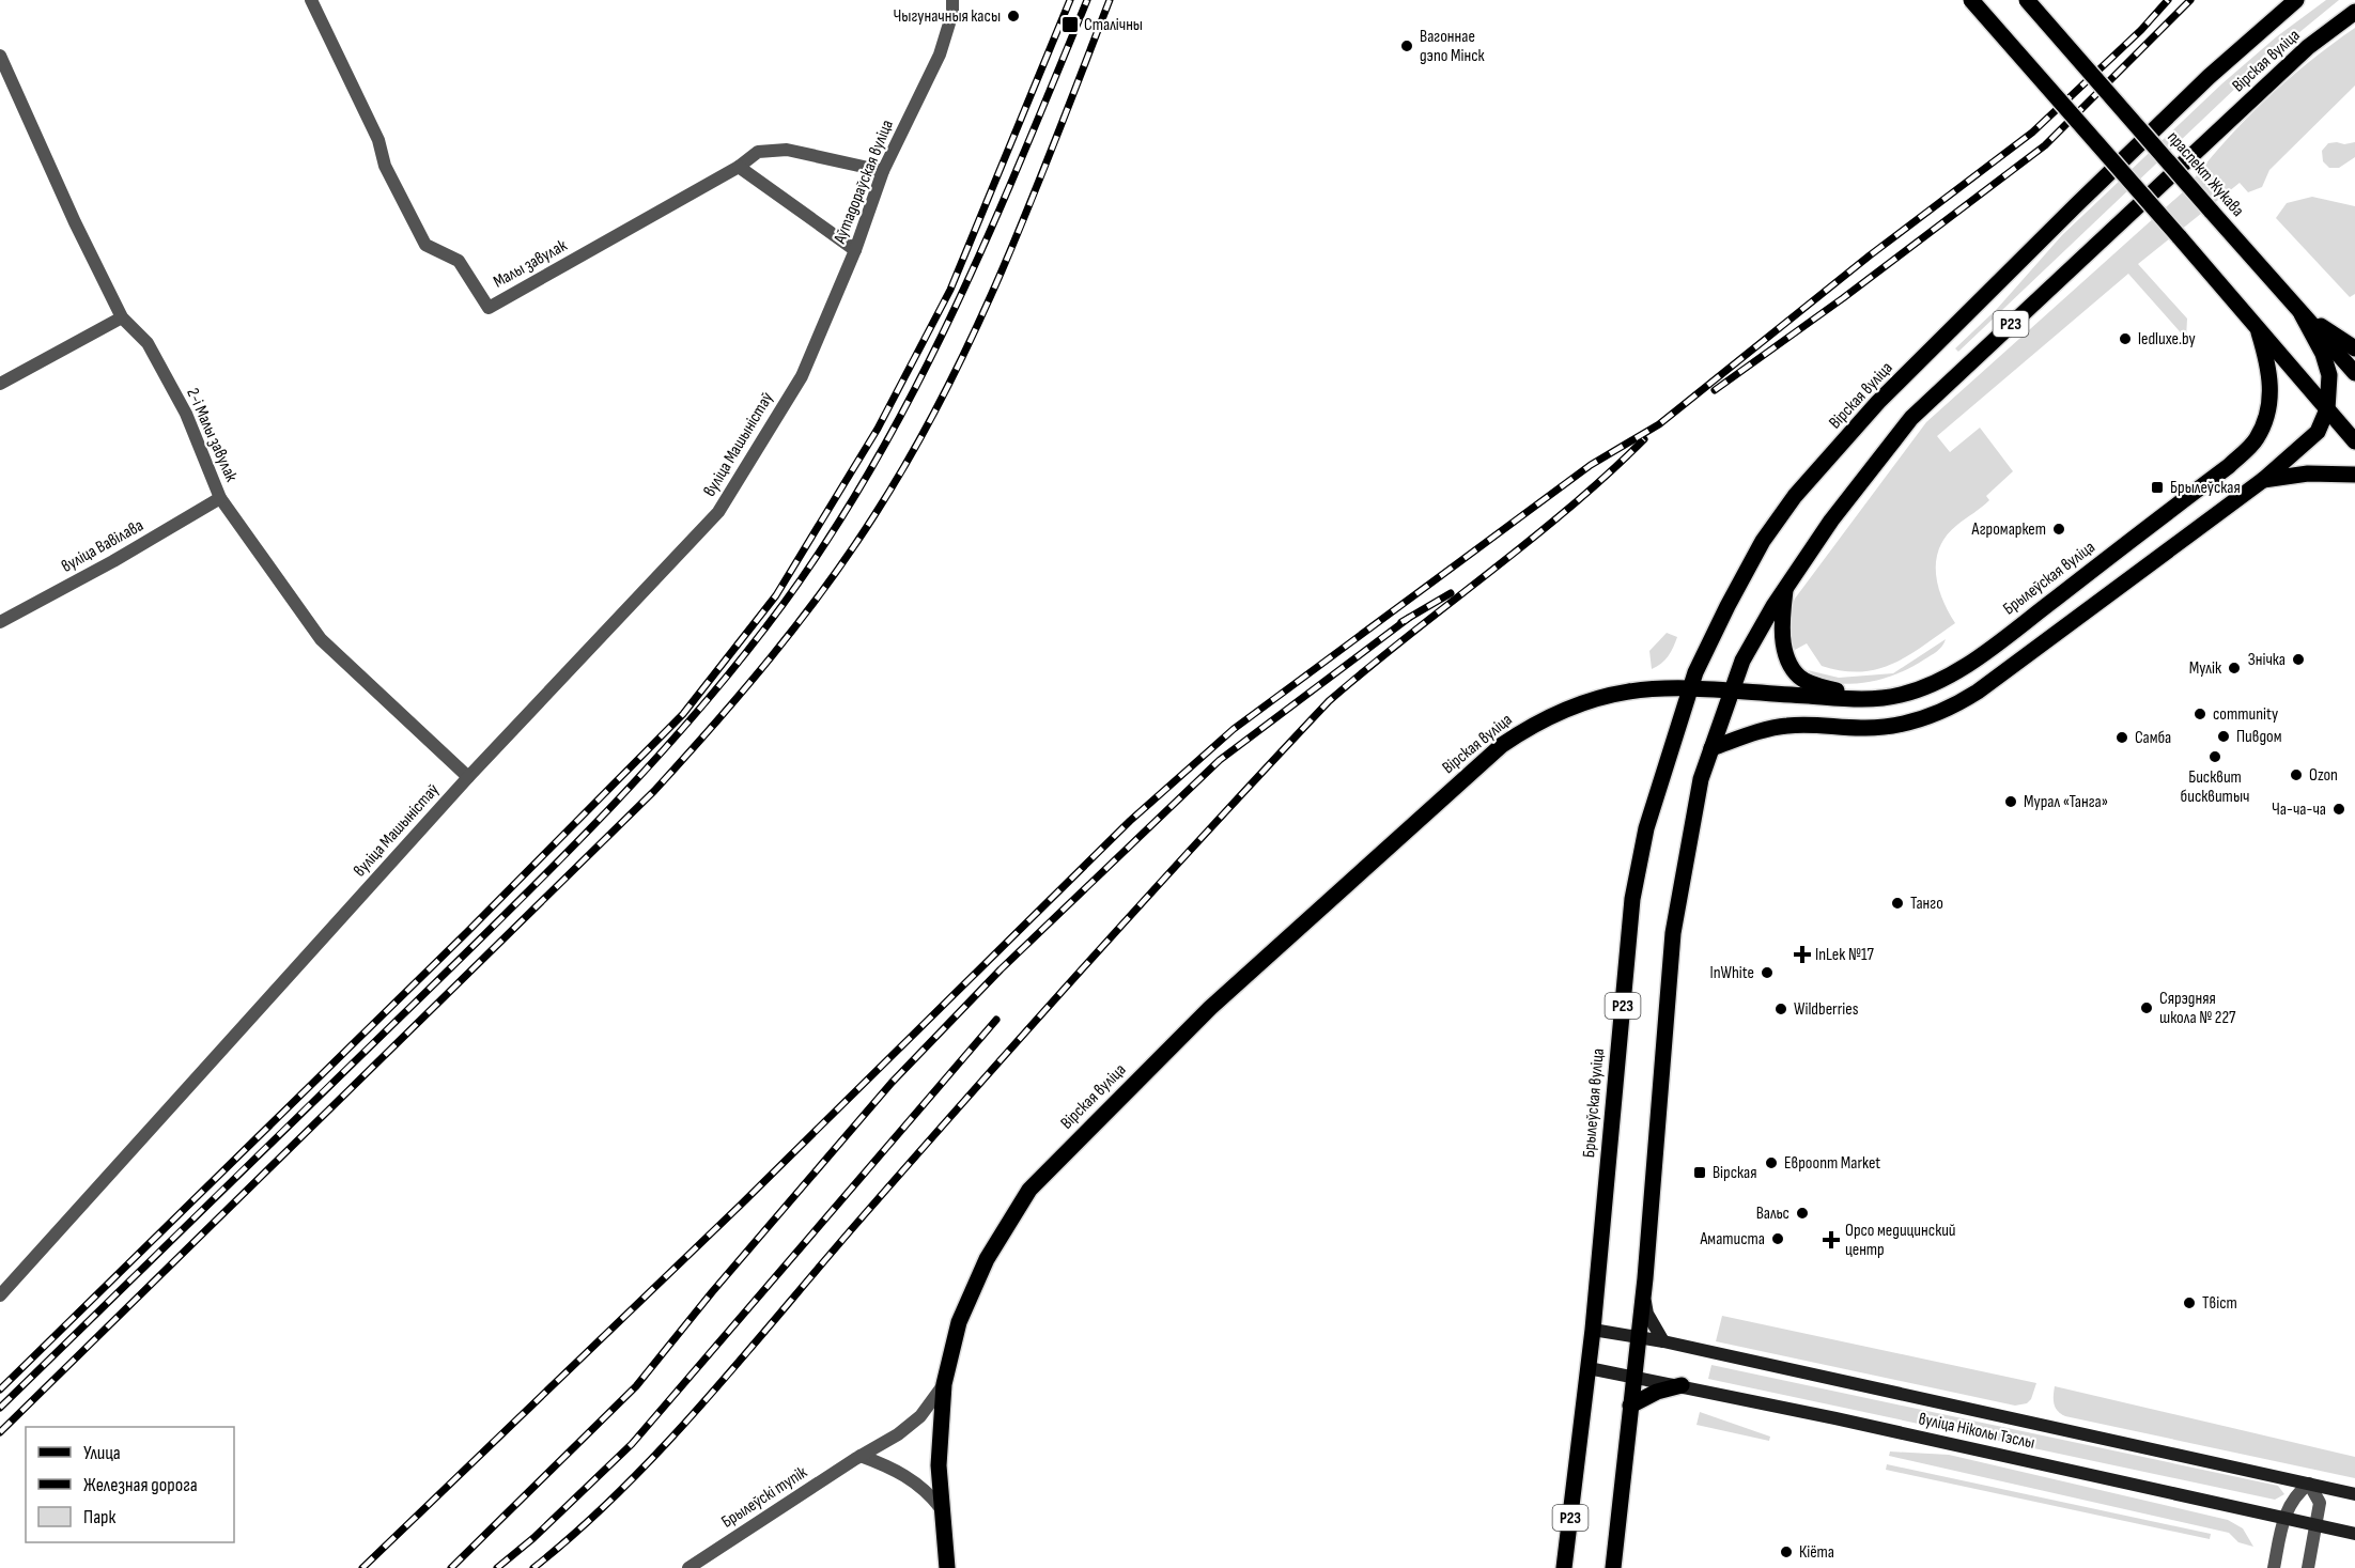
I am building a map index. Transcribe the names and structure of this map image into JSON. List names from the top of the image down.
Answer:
{
  "streets": {
    "main road": [
      "Вірская вуліца",
      "праспект Жукава",
      "Р23",
      "Брылеўская вуліца",
      "вуліца Ніколы Тэслы"
    ],
    "street": [
      "Аўтадораўская вуліца",
      "Малы завулак",
      "2-і Малы завулак",
      "вуліца Машыністаў",
      "вуліца Вавілава",
      "Брылеўскі тупік"
    ]
  },
  "crossings": [
    ["Вірская вуліца", "Р23"],
    ["Вірская вуліца", "Брылеўская вуліца"],
    ["Вірская вуліца", "Брылеўскі тупік"],
    ["Аўтадораўская вуліца", "Малы завулак"],
    ["Аўтадораўская вуліца", "вуліца Машыністаў"],
    ["Р23", "Брылеўская вуліца"],
    ["Р23", "вуліца Ніколы Тэслы"],
    ["2-і Малы завулак", "вуліца Машыністаў"],
    ["2-і Малы завулак", "вуліца Вавілава"],
    ["Брылеўская вуліца", "вуліца Ніколы Тэслы"]
  ],
  "places": {
    "other": [
      "Чыгуначныя касы",
      "Вагоннае дэпо Мінск",
      "ledluxe.by",
      "Агромаркет",
      "Знічка",
      "Мулік",
      "community",
      "Пивдом",
      "Самба",
      "Бисквит бисквитыч",
      "Ozon",
      "Мурал «Танга»",
      "Ча-ча-ча",
      "Танго",
      "InWhite",
      "Сярэдняя школа № 227",
      "Wildberries",
      "Евроопт Market",
      "Вальс",
      "Аматиста",
      "Твіст",
      "Кіёта"
    ],
    "transit": ["Сталічны", "Брылеўская", "Вірская"],
    "health": ["InLek №17", "Орсо медицинский центр"]
  },
  "legend": ["Улица", "Железная дорога", "Парк"]
}
